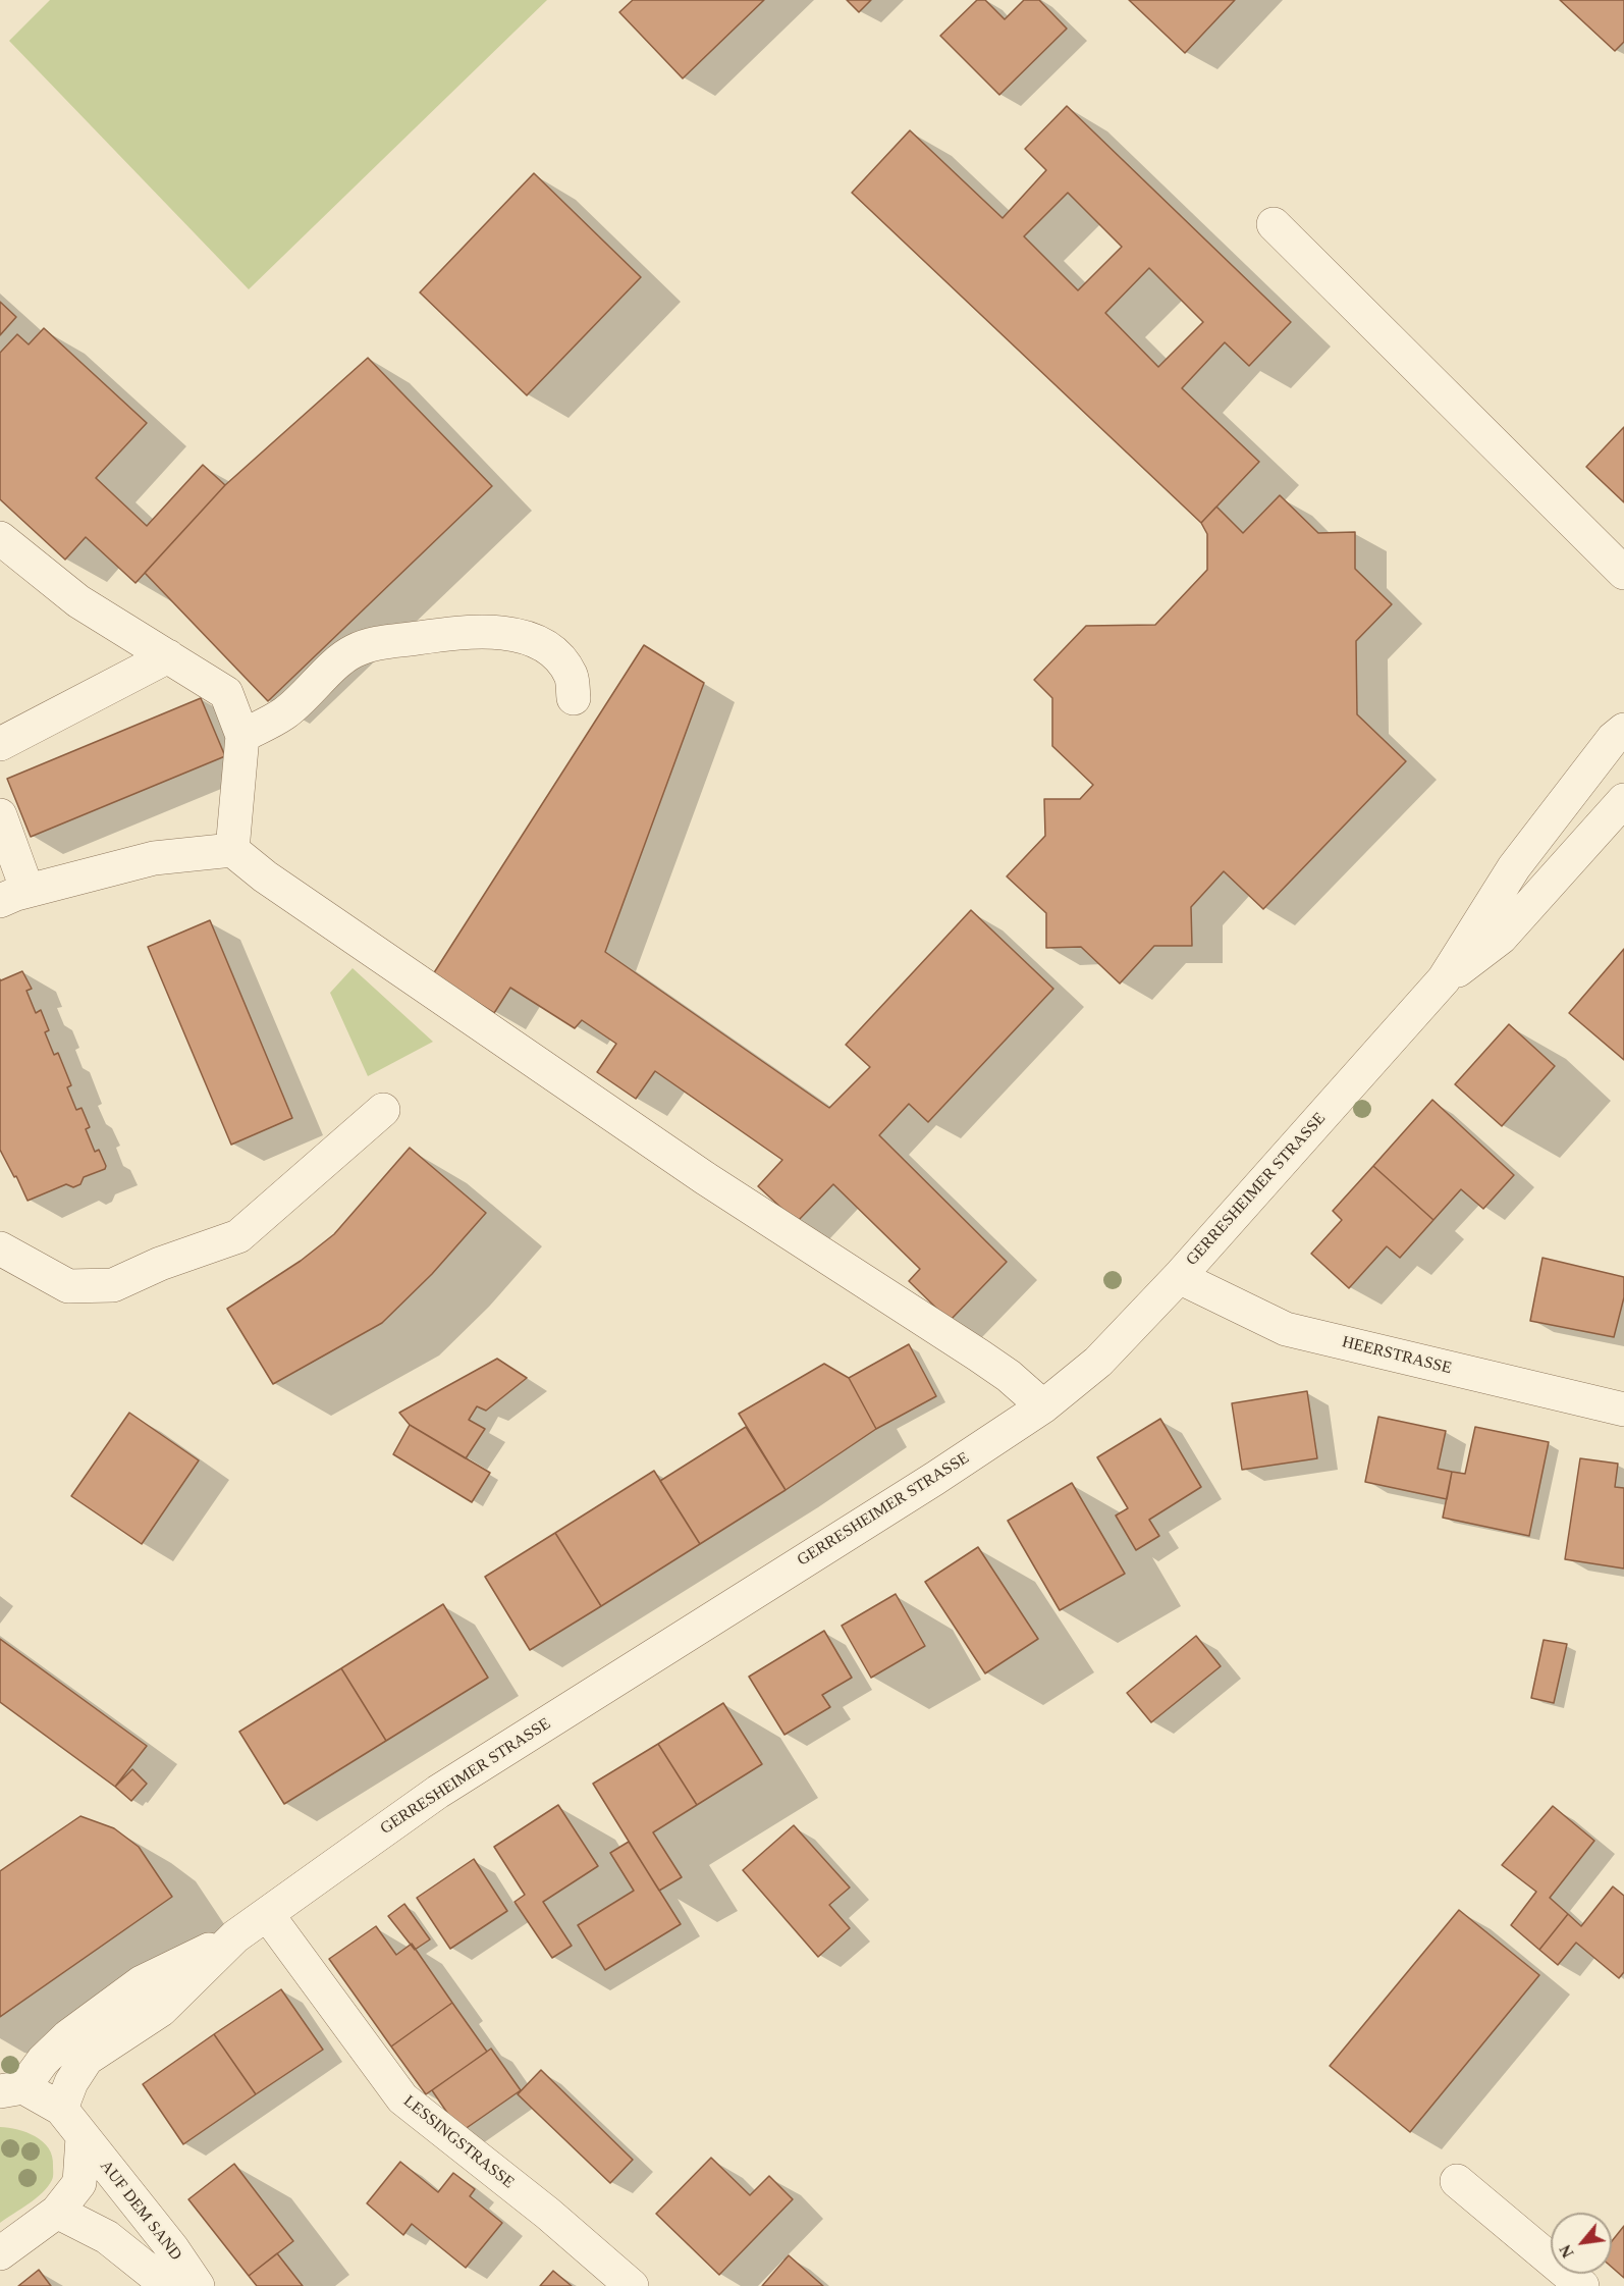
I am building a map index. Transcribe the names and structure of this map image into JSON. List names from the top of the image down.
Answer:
{
  "streets": {
    "street": [
      "GERRESHEIMER STRASSE",
      "HEERSTRASSE",
      "LESSINGSTRASSE",
      "AUF DEM SAND"
    ]
  },
  "crossings": [
    ["GERRESHEIMER STRASSE", "HEERSTRASSE"],
    ["GERRESHEIMER STRASSE", "LESSINGSTRASSE"],
    ["GERRESHEIMER STRASSE", "AUF DEM SAND"]
  ],
  "north": "bottom left"
}
